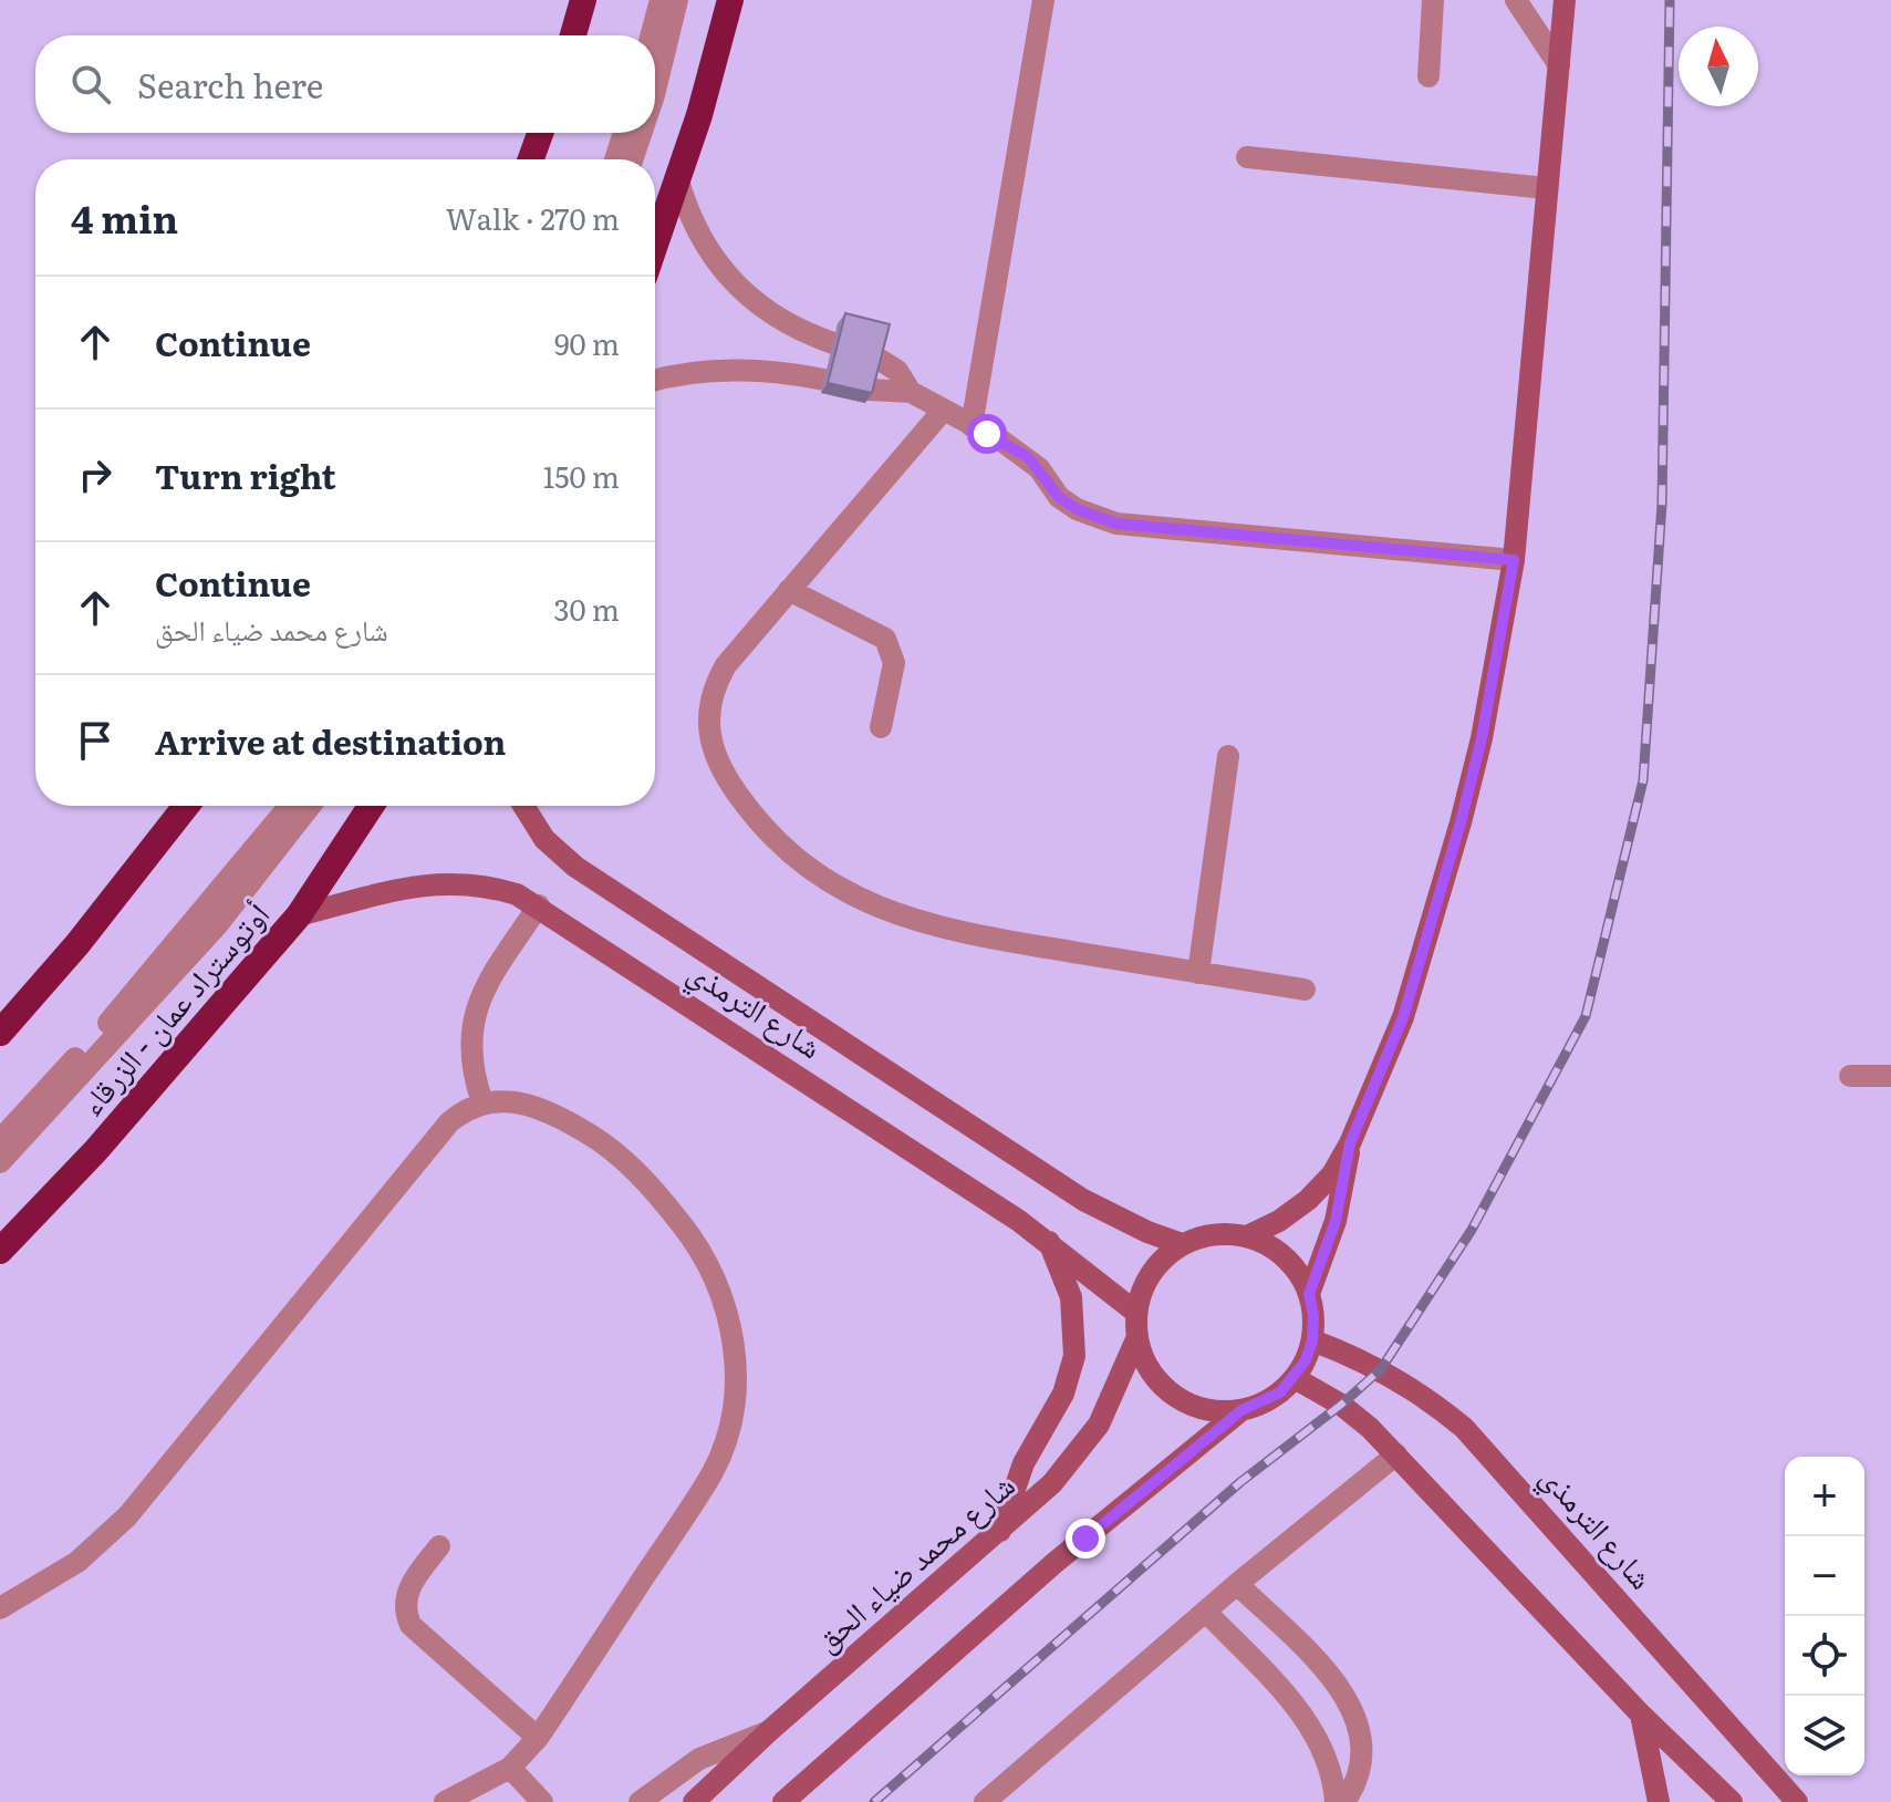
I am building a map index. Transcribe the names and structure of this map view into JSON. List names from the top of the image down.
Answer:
{
  "streets": {
    "highway": ["أوتوستراد عمان - الزرقاء"],
    "main road": ["شارع الترمذي", "شارع محمد ضياء الحق"]
  },
  "crossings": [
    ["أوتوستراد عمان - الزرقاء", "شارع الترمذي"],
    ["شارع الترمذي", "شارع محمد ضياء الحق"]
  ],
  "north": "top",
  "page": {
    "search": "Search here",
    "heading": ["4 min", "Walk · 270 m"],
    "list": [
      ["Continue", "90 m"],
      ["Turn right", "150 m"],
      ["Continue", "شارع محمد ضياء الحق", "30 m"],
      "Arrive at destination"
    ],
    "map_buttons": ["+", "−"]
  }
}
